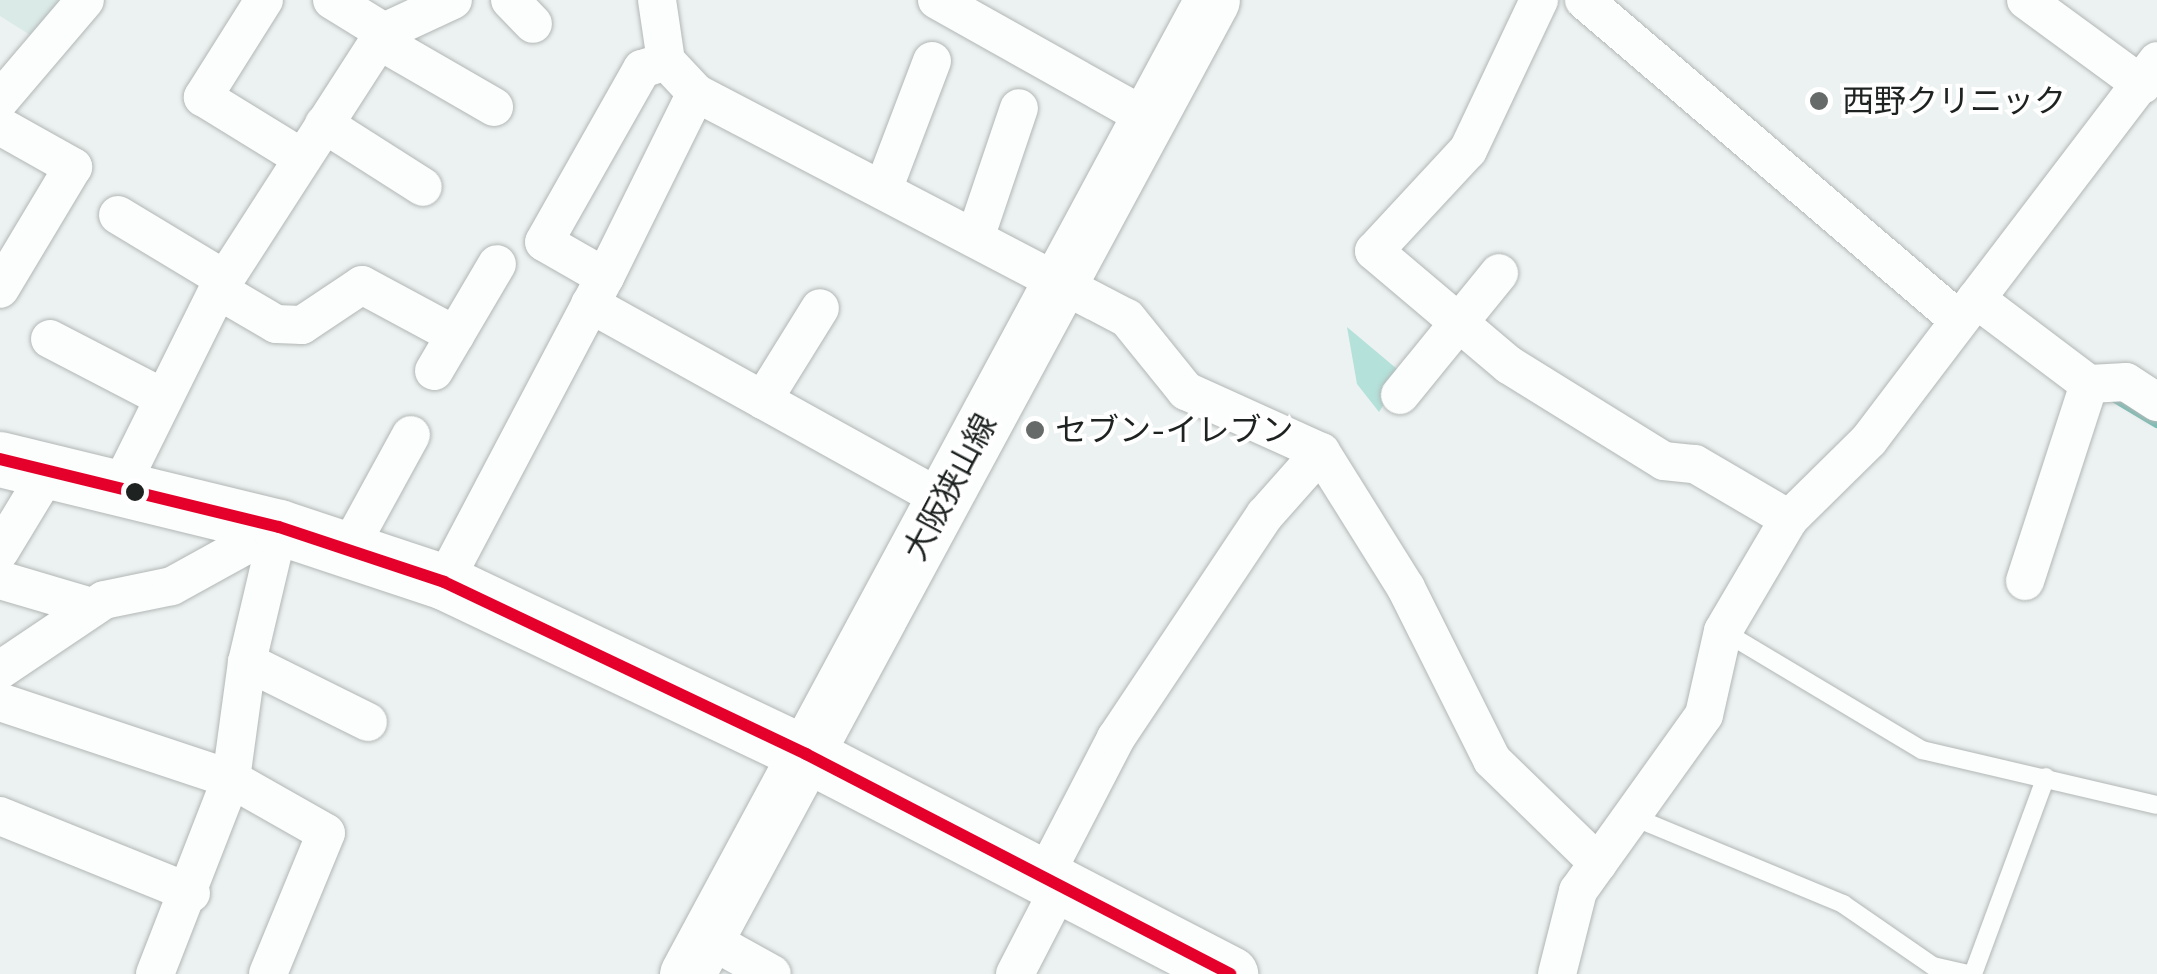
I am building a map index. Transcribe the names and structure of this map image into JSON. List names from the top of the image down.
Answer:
{
  "streets": {
    "main road": ["大阪狭山線"]
  },
  "places": ["西野クリニック", "セブン-イレブン"]
}
